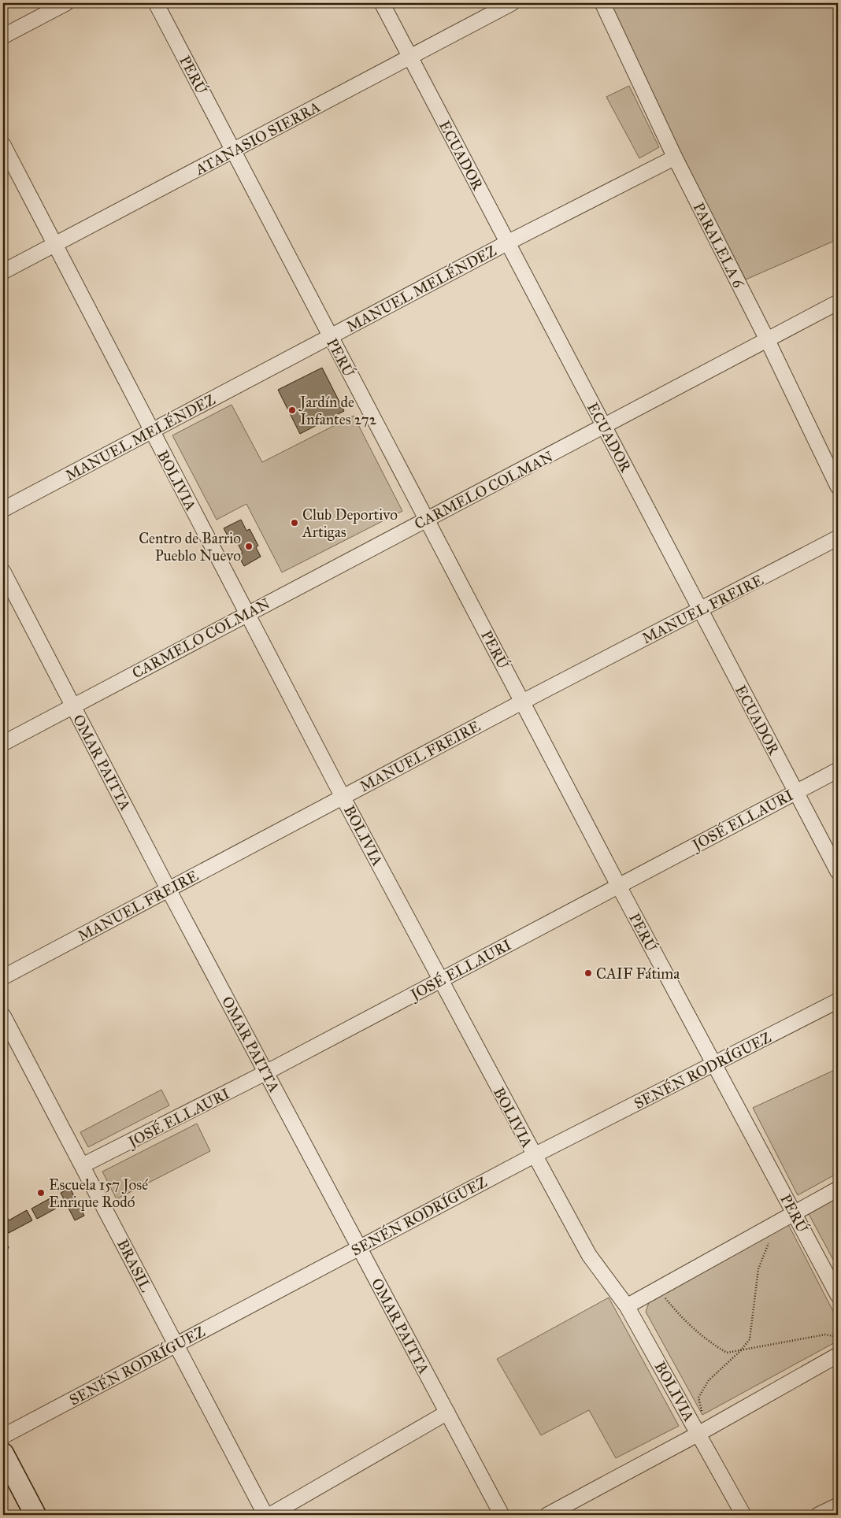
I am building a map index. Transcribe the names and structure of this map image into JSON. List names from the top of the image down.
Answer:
{
  "streets": {
    "street": [
      "PERÚ",
      "ATANASIO SIERRA",
      "ECUADOR",
      "PARALELA 6",
      "MANUEL MELÉNDEZ",
      "BOLIVIA",
      "CARMELO COLMAN",
      "MANUEL FREIRE",
      "OMAR PAITTA",
      "JOSÉ ELLAURI",
      "SENÉN RODRÍGUEZ",
      "BRASIL"
    ]
  },
  "crossings": [
    ["PERÚ", "ATANASIO SIERRA"],
    ["PERÚ", "MANUEL MELÉNDEZ"],
    ["PERÚ", "CARMELO COLMAN"],
    ["PERÚ", "MANUEL FREIRE"],
    ["PERÚ", "JOSÉ ELLAURI"],
    ["PERÚ", "SENÉN RODRÍGUEZ"],
    ["ATANASIO SIERRA", "ECUADOR"],
    ["ATANASIO SIERRA", "BOLIVIA"],
    ["ECUADOR", "MANUEL MELÉNDEZ"],
    ["ECUADOR", "CARMELO COLMAN"],
    ["ECUADOR", "MANUEL FREIRE"],
    ["ECUADOR", "JOSÉ ELLAURI"],
    ["PARALELA 6", "MANUEL MELÉNDEZ"],
    ["PARALELA 6", "CARMELO COLMAN"],
    ["MANUEL MELÉNDEZ", "BOLIVIA"],
    ["BOLIVIA", "CARMELO COLMAN"],
    ["BOLIVIA", "MANUEL FREIRE"],
    ["BOLIVIA", "JOSÉ ELLAURI"],
    ["BOLIVIA", "SENÉN RODRÍGUEZ"],
    ["CARMELO COLMAN", "OMAR PAITTA"],
    ["MANUEL FREIRE", "OMAR PAITTA"],
    ["OMAR PAITTA", "JOSÉ ELLAURI"],
    ["OMAR PAITTA", "SENÉN RODRÍGUEZ"],
    ["JOSÉ ELLAURI", "BRASIL"],
    ["SENÉN RODRÍGUEZ", "BRASIL"]
  ],
  "places": [
    "Jardín de Infantes 272",
    "Club Deportivo Artigas",
    "Centro de Barrio Pueblo Nuevo",
    "CAIF Fátima",
    "Escuela 157 José Enrique Rodó"
  ]
}
